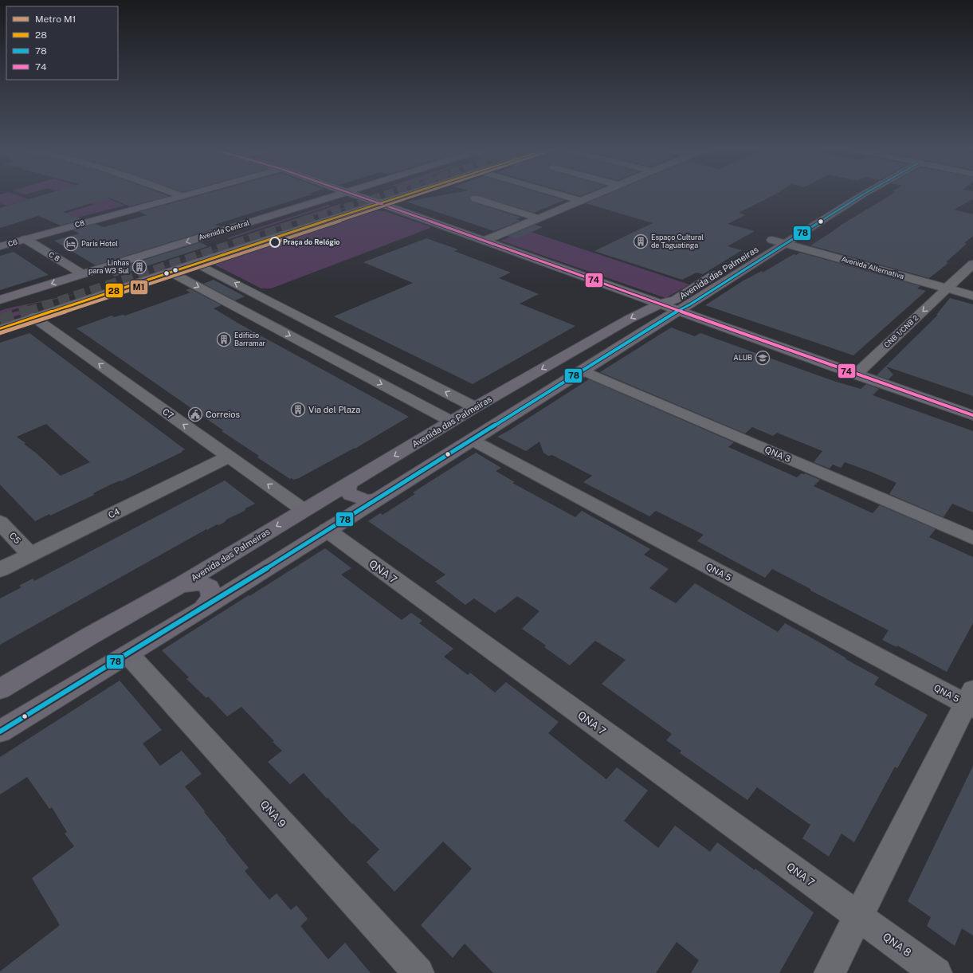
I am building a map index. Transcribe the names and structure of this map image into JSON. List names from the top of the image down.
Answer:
{
  "streets": {
    "main road": [
      "C8",
      "Avenida Central",
      "C6",
      "Avenida das Palmeiras"
    ],
    "street": [
      "C 8",
      "Avenida Alternativa",
      "CNB 1/CNB 2",
      "C7",
      "QNA 3",
      "C4",
      "C5",
      "QNA 7",
      "QNA 5",
      "QNA 9",
      "QNA 8"
    ]
  },
  "crossings": [
    ["C8", "C6"],
    ["C8", "C 8"],
    ["Avenida Central", "C 8"],
    ["C6", "C 8"],
    ["Avenida Alternativa", "Avenida das Palmeiras"],
    ["Avenida Alternativa", "CNB 1/CNB 2"],
    ["Avenida das Palmeiras", "C7"],
    ["Avenida das Palmeiras", "QNA 3"],
    ["Avenida das Palmeiras", "QNA 7"],
    ["Avenida das Palmeiras", "QNA 5"],
    ["Avenida das Palmeiras", "QNA 9"],
    ["C7", "C4"],
    ["C4", "C5"],
    ["QNA 7", "QNA 8"]
  ],
  "one_way": ["CNB 1/CNB 2"],
  "places": {
    "building": [
      "Espaço Cultural de Taguatinga",
      "Linhas para W3 Sul",
      "Edificio Barramar",
      "Via del Plaza"
    ],
    "other": ["Praça do Relógio"],
    "hotel": ["Paris Hotel"],
    "school or university": ["ALUB"],
    "public building": ["Correios"]
  },
  "lines": [
    "metro line M1",
    "transit line 28",
    "transit line 78",
    "transit line 74"
  ],
  "legend": [
    "Metro M1",
    "28",
    "78",
    "74"
  ]
}
